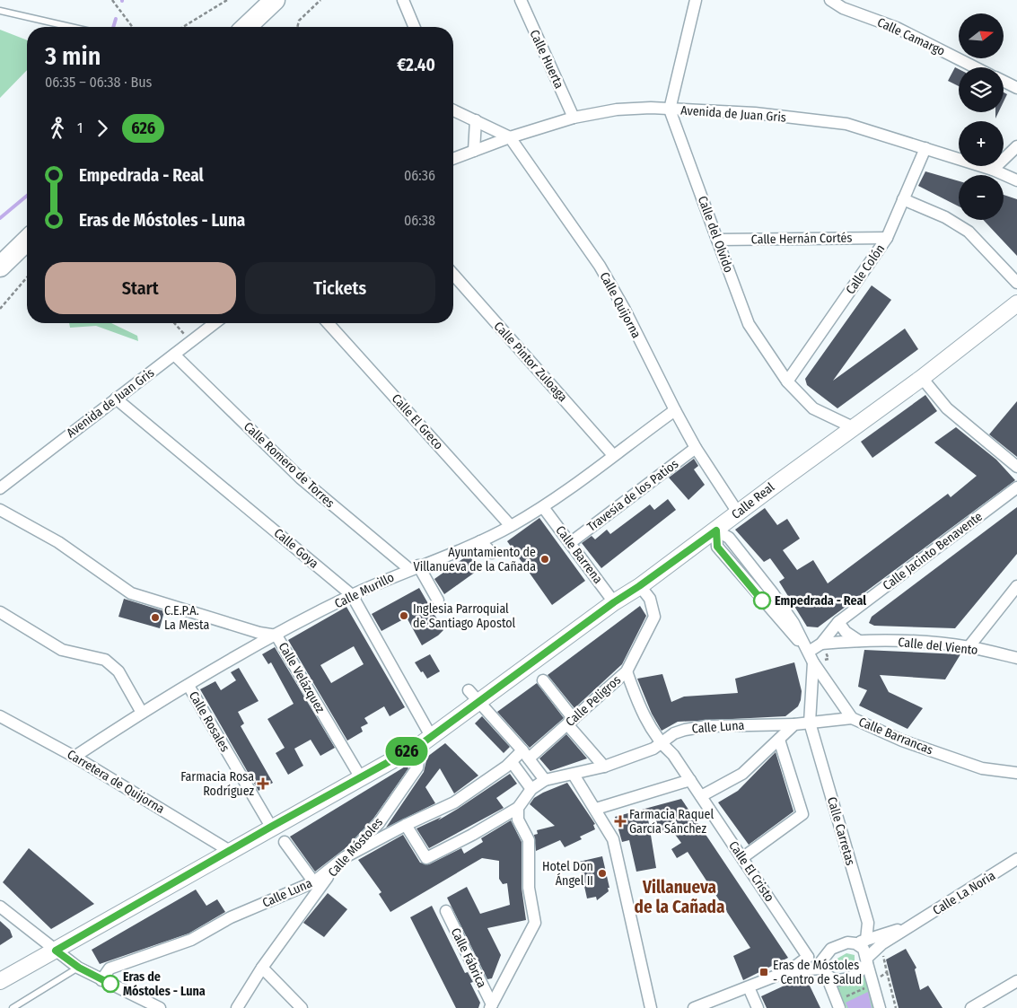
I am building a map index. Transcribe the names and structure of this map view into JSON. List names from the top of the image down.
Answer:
{
  "streets": {
    "street": [
      "Calle Camargo",
      "Calle Huerta",
      "Avenida de Juan Gris",
      "Calle del Olvido",
      "Calle Hernán Cortés",
      "Calle Colón",
      "Calle Quijorna",
      "Calle Pintor Zuloaga",
      "Calle El Greco",
      "Calle Romero de Torres",
      "Travesía de los Patios",
      "Calle Real",
      "Calle Goya",
      "Calle Jacinto Benavente",
      "Calle Barrena",
      "Calle Murillo",
      "Calle del Viento",
      "Calle Velázquez",
      "Calle Peligros",
      "Calle Rosales",
      "Calle Luna",
      "Calle Barrancas",
      "Carretera de Quijorna",
      "Calle Carretas",
      "Calle Móstoles",
      "Calle El Cristo",
      "Calle La Noria",
      "Calle Fábrica"
    ]
  },
  "crossings": [
    ["Calle Huerta", "Avenida de Juan Gris"],
    ["Avenida de Juan Gris", "Calle del Olvido"],
    ["Avenida de Juan Gris", "Calle Colón"],
    ["Avenida de Juan Gris", "Calle Quijorna"],
    ["Avenida de Juan Gris", "Calle Romero de Torres"],
    ["Avenida de Juan Gris", "Calle Goya"],
    ["Calle del Olvido", "Calle Hernán Cortés"],
    ["Calle del Olvido", "Calle Colón"],
    ["Calle del Olvido", "Calle Real"],
    ["Calle Hernán Cortés", "Calle Colón"],
    ["Calle Quijorna", "Travesía de los Patios"],
    ["Calle Quijorna", "Calle Real"],
    ["Calle Quijorna", "Calle Murillo"],
    ["Calle Pintor Zuloaga", "Calle Murillo"],
    ["Calle El Greco", "Calle Murillo"],
    ["Calle Romero de Torres", "Calle Murillo"],
    ["Travesía de los Patios", "Calle Barrena"],
    ["Calle Real", "Calle Goya"],
    ["Calle Real", "Calle Barrena"],
    ["Calle Real", "Calle Velázquez"],
    ["Calle Real", "Calle Peligros"],
    ["Calle Real", "Calle Rosales"],
    ["Calle Real", "Calle Barrancas"],
    ["Calle Real", "Carretera de Quijorna"],
    ["Calle Real", "Calle Móstoles"],
    ["Calle Goya", "Calle Murillo"],
    ["Calle Goya", "Calle Móstoles"],
    ["Calle Jacinto Benavente", "Calle del Viento"],
    ["Calle Jacinto Benavente", "Calle Barrancas"],
    ["Calle Barrena", "Calle Murillo"],
    ["Calle Murillo", "Calle Velázquez"],
    ["Calle Murillo", "Calle Rosales"],
    ["Calle Murillo", "Carretera de Quijorna"],
    ["Calle Peligros", "Calle Luna"],
    ["Calle Peligros", "Calle El Cristo"],
    ["Calle Luna", "Calle Barrancas"],
    ["Calle Luna", "Calle Carretas"],
    ["Calle Luna", "Calle Móstoles"],
    ["Calle Luna", "Calle El Cristo"],
    ["Calle Barrancas", "Calle Carretas"],
    ["Calle Carretas", "Calle La Noria"]
  ],
  "districts": ["Villanueva de la Cañada"],
  "places": {
    "other": [
      "Ayuntamiento de Villanueva de la Cañada",
      "Empedrada - Real",
      "Inglesia Parroquial de Santiago Apostol",
      "C.E.P.A. La Mesta",
      "Hotel Don Ángel II",
      "Eras de Móstoles - Luna"
    ],
    "health": ["Farmacia Rosa Rodríguez", "Farmacia Raquel García Sánchez"],
    "transit": ["Eras de Móstoles - Centro de Salud"]
  },
  "lines": ["bus line 626"],
  "north": "right",
  "page": {
    "on_map": "626",
    "map_buttons": ["+", "−"],
    "heading": ["3 min", "06:35 – 06:38 · Bus", "€2.40"],
    "legs": ["1", "626"],
    "list": [
      {
        "name": "Empedrada - Real",
        "value": "06:36"
      },
      {
        "name": "Eras de Móstoles - Luna",
        "value": "06:38"
      }
    ],
    "buttons": ["Start", "Tickets"]
  }
}
